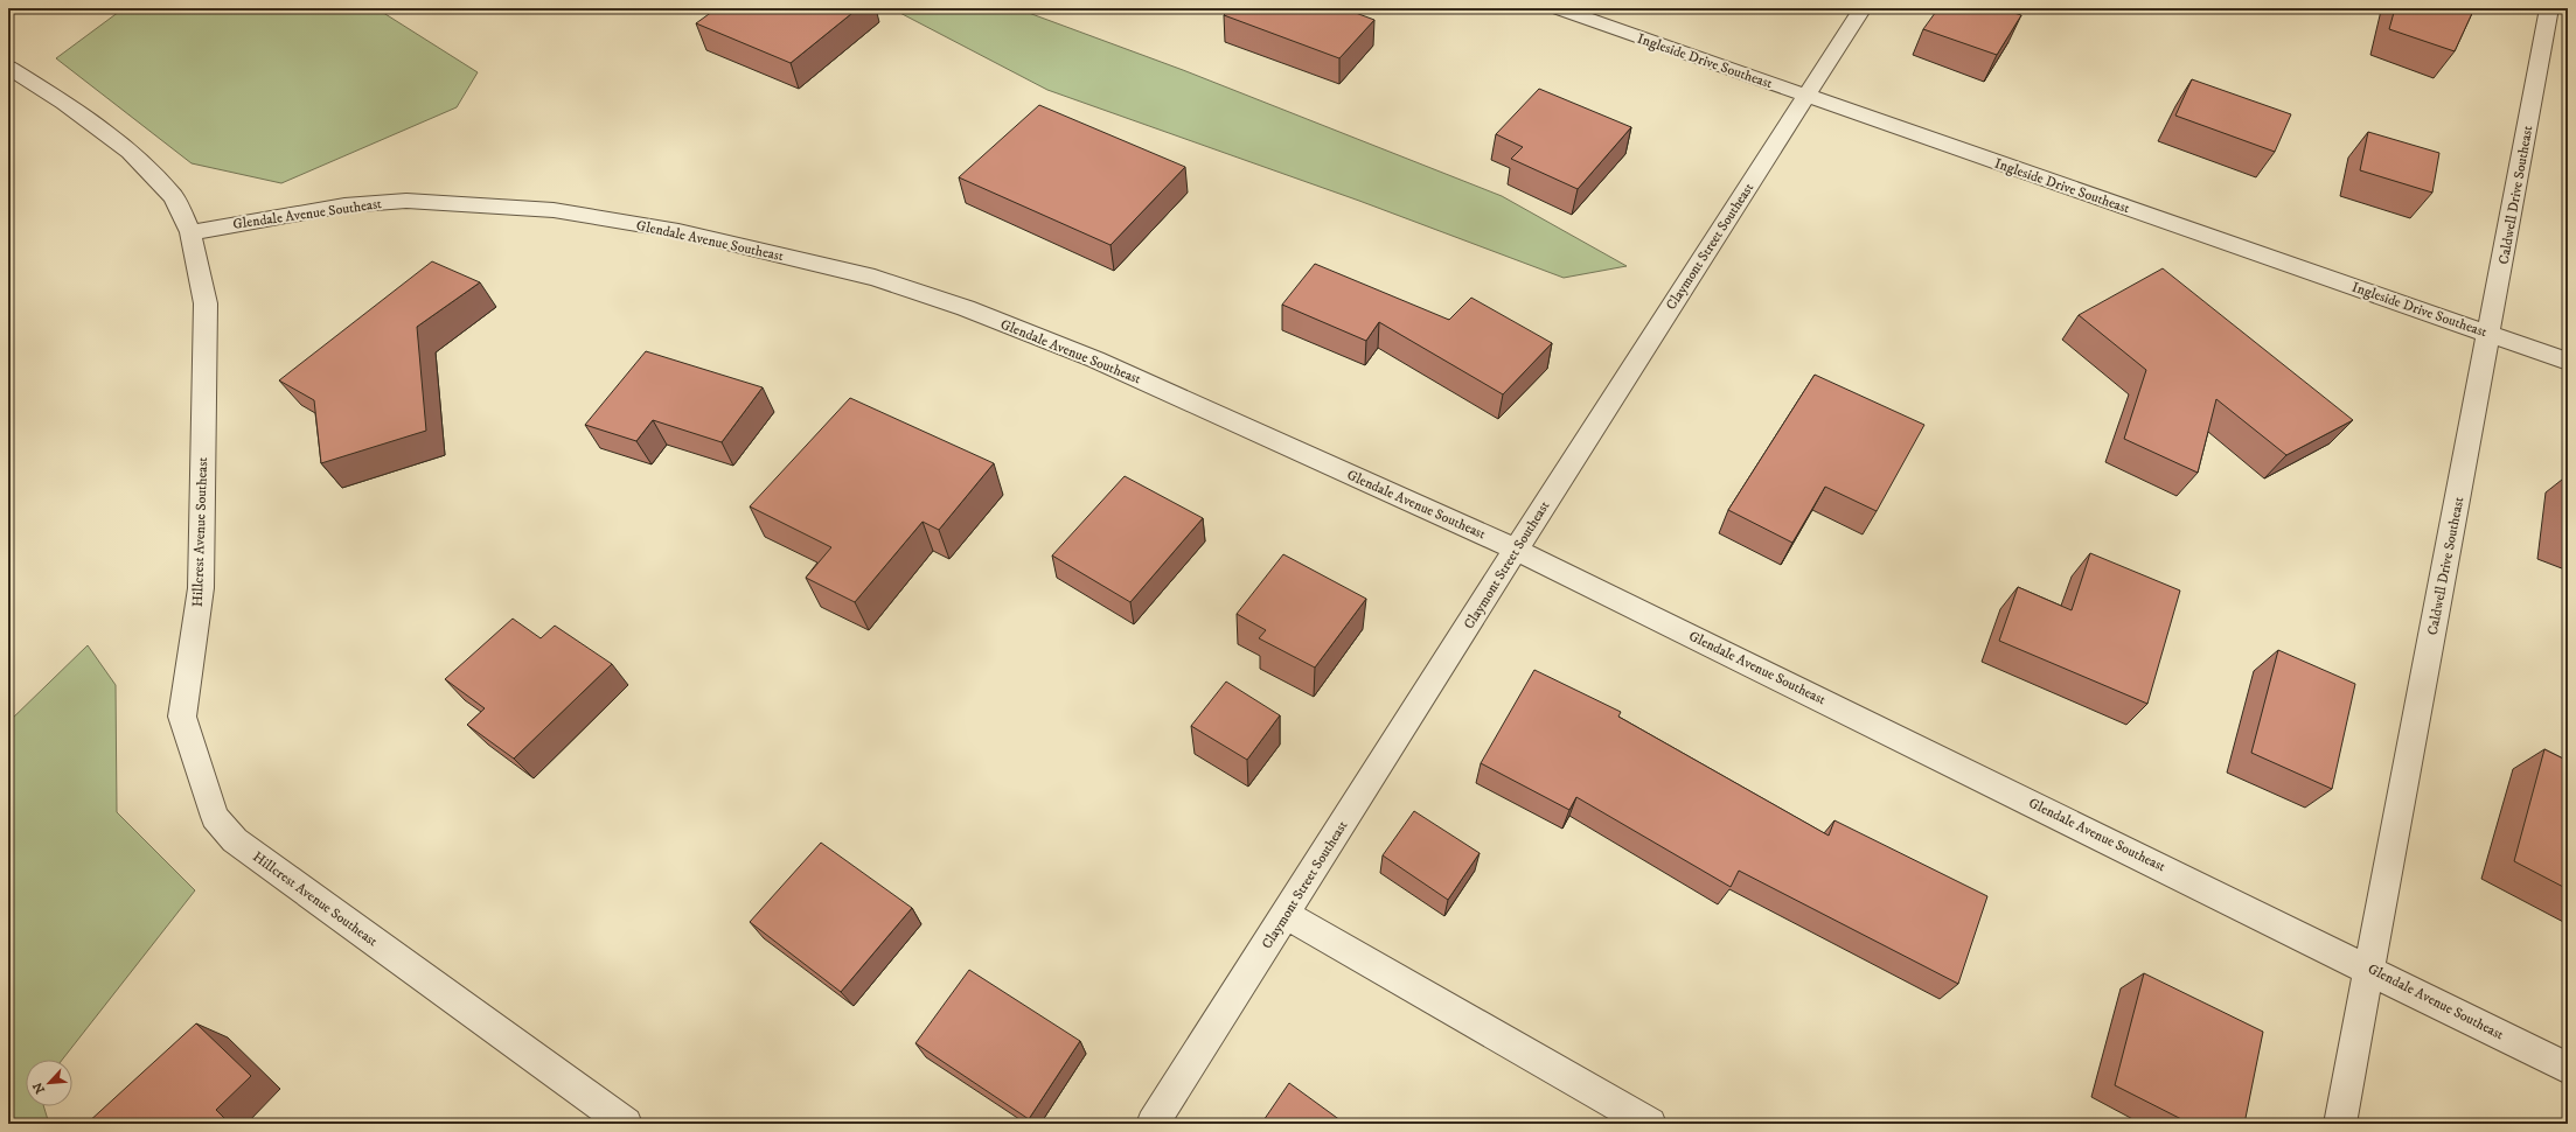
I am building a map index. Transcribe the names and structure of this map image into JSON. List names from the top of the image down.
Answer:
{
  "streets": {
    "street": [
      "Ingleside Drive Southeast",
      "Caldwell Drive Southeast",
      "Glendale Avenue Southeast",
      "Claymont Street Southeast",
      "Hillcrest Avenue Southeast"
    ]
  },
  "crossings": [
    ["Ingleside Drive Southeast", "Caldwell Drive Southeast"],
    ["Ingleside Drive Southeast", "Claymont Street Southeast"],
    ["Caldwell Drive Southeast", "Glendale Avenue Southeast"],
    ["Glendale Avenue Southeast", "Claymont Street Southeast"],
    ["Glendale Avenue Southeast", "Hillcrest Avenue Southeast"]
  ],
  "north": "bottom left"
}
